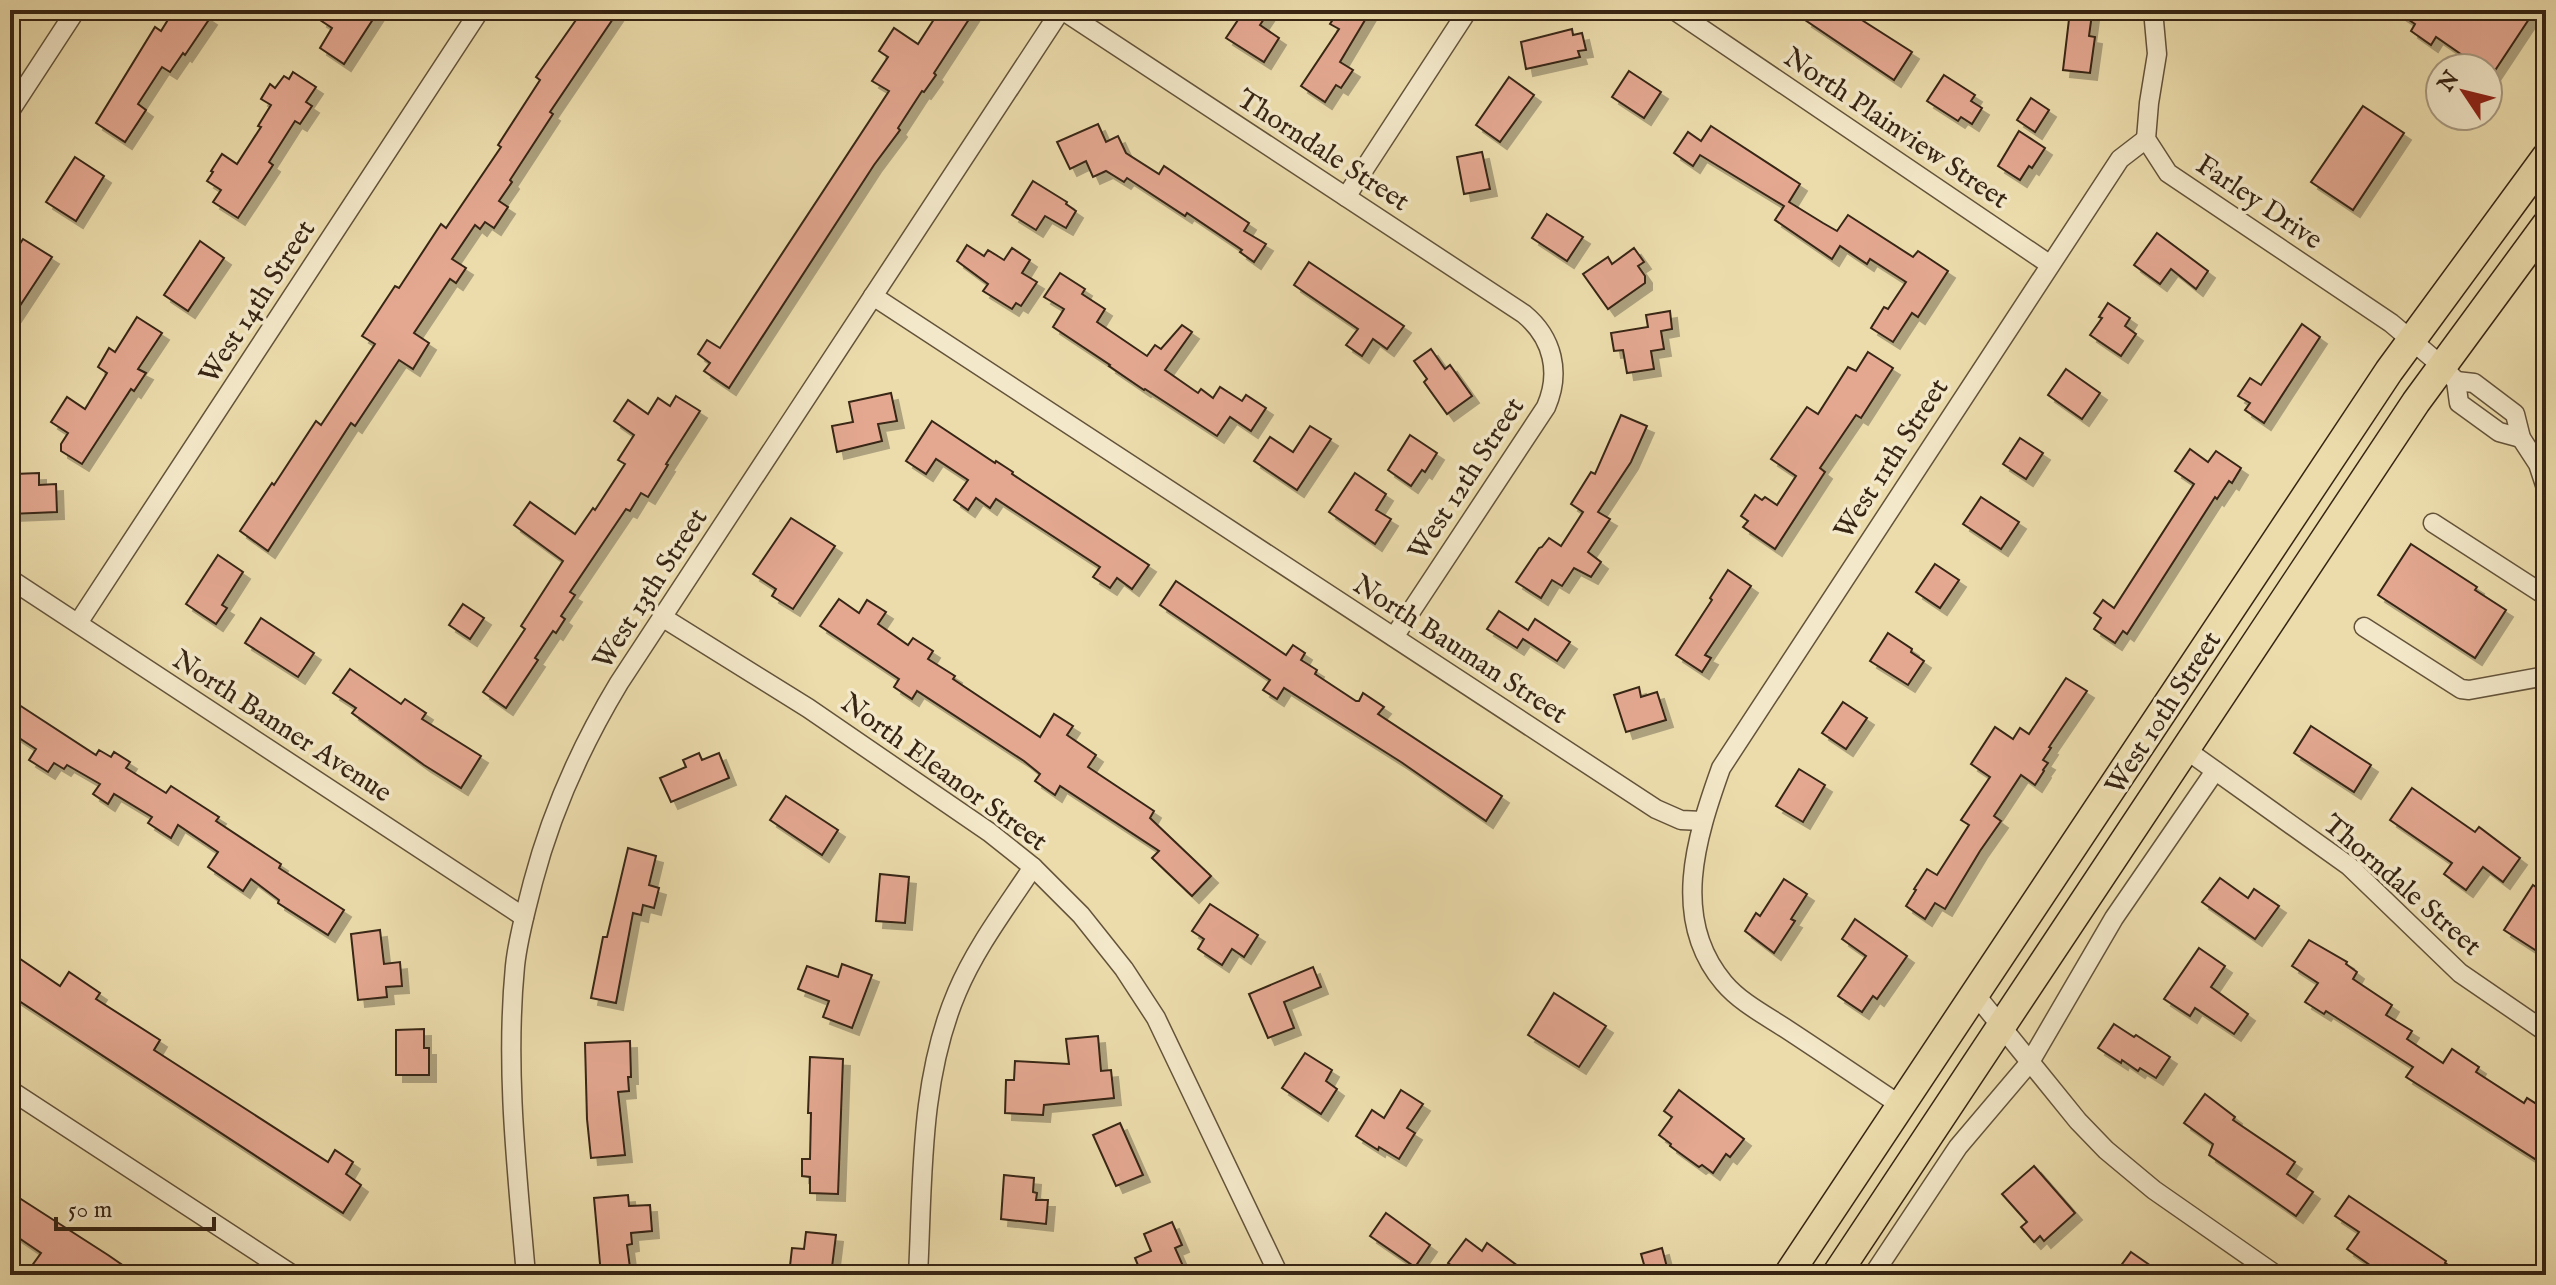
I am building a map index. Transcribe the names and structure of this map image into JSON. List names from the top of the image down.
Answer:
{
  "streets": {
    "main road": ["West 10th Street"],
    "street": [
      "North Plainview Street",
      "Thorndale Street",
      "Farley Drive",
      "West 14th Street",
      "West 11th Street",
      "West 12th Street",
      "West 13th Street",
      "North Bauman Street",
      "North Banner Avenue",
      "North Eleanor Street"
    ]
  },
  "crossings": [
    ["North Plainview Street", "West 11th Street"],
    ["Thorndale Street", "West 12th Street"],
    ["Thorndale Street", "West 13th Street"],
    ["Thorndale Street", "West 10th Street"],
    ["Farley Drive", "West 11th Street"],
    ["Farley Drive", "West 10th Street"],
    ["West 14th Street", "North Banner Avenue"],
    ["West 11th Street", "North Bauman Street"],
    ["West 12th Street", "North Bauman Street"],
    ["West 13th Street", "North Bauman Street"],
    ["West 13th Street", "North Banner Avenue"],
    ["West 13th Street", "North Eleanor Street"]
  ],
  "scale_bar": "50 m",
  "north": "top left"
}
